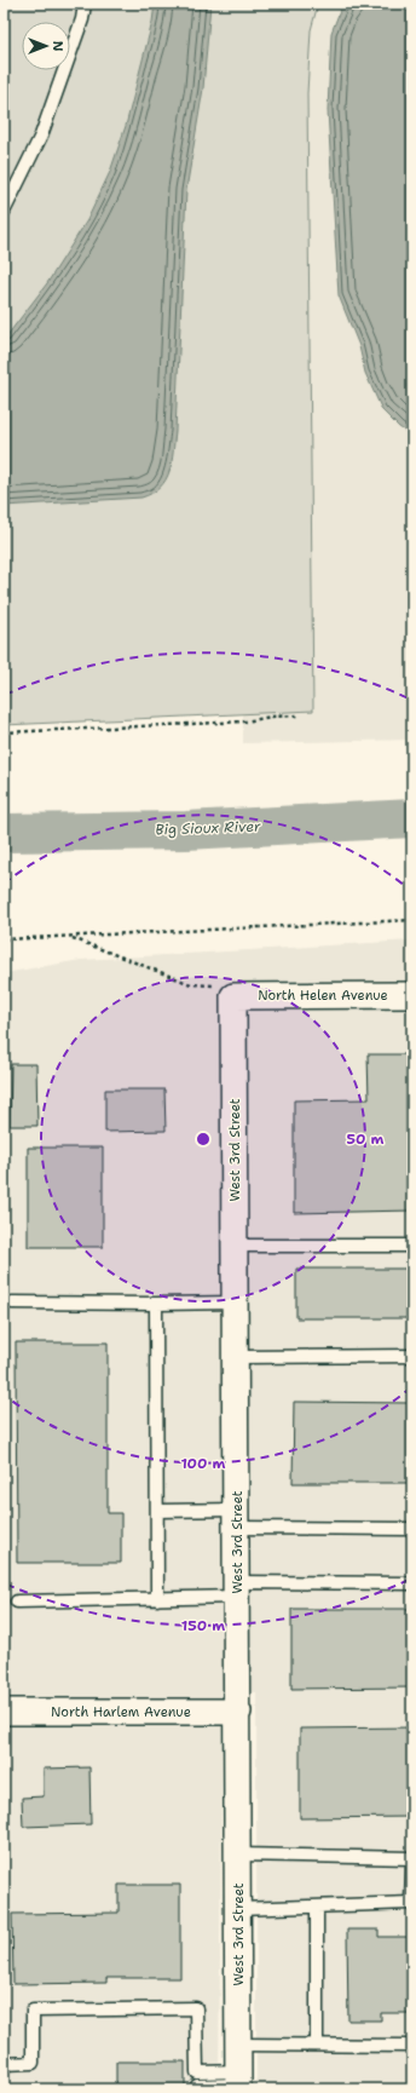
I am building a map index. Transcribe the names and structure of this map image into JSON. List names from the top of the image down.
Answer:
{
  "streets": {
    "street": ["North Helen Avenue", "West 3rd Street", "North Harlem Avenue"]
  },
  "crossings": [
    ["North Helen Avenue", "West 3rd Street"],
    ["West 3rd Street", "North Harlem Avenue"]
  ],
  "water": ["Big Sioux River"],
  "north": "right",
  "rings": ["50 m", "100 m", "150 m"]
}
